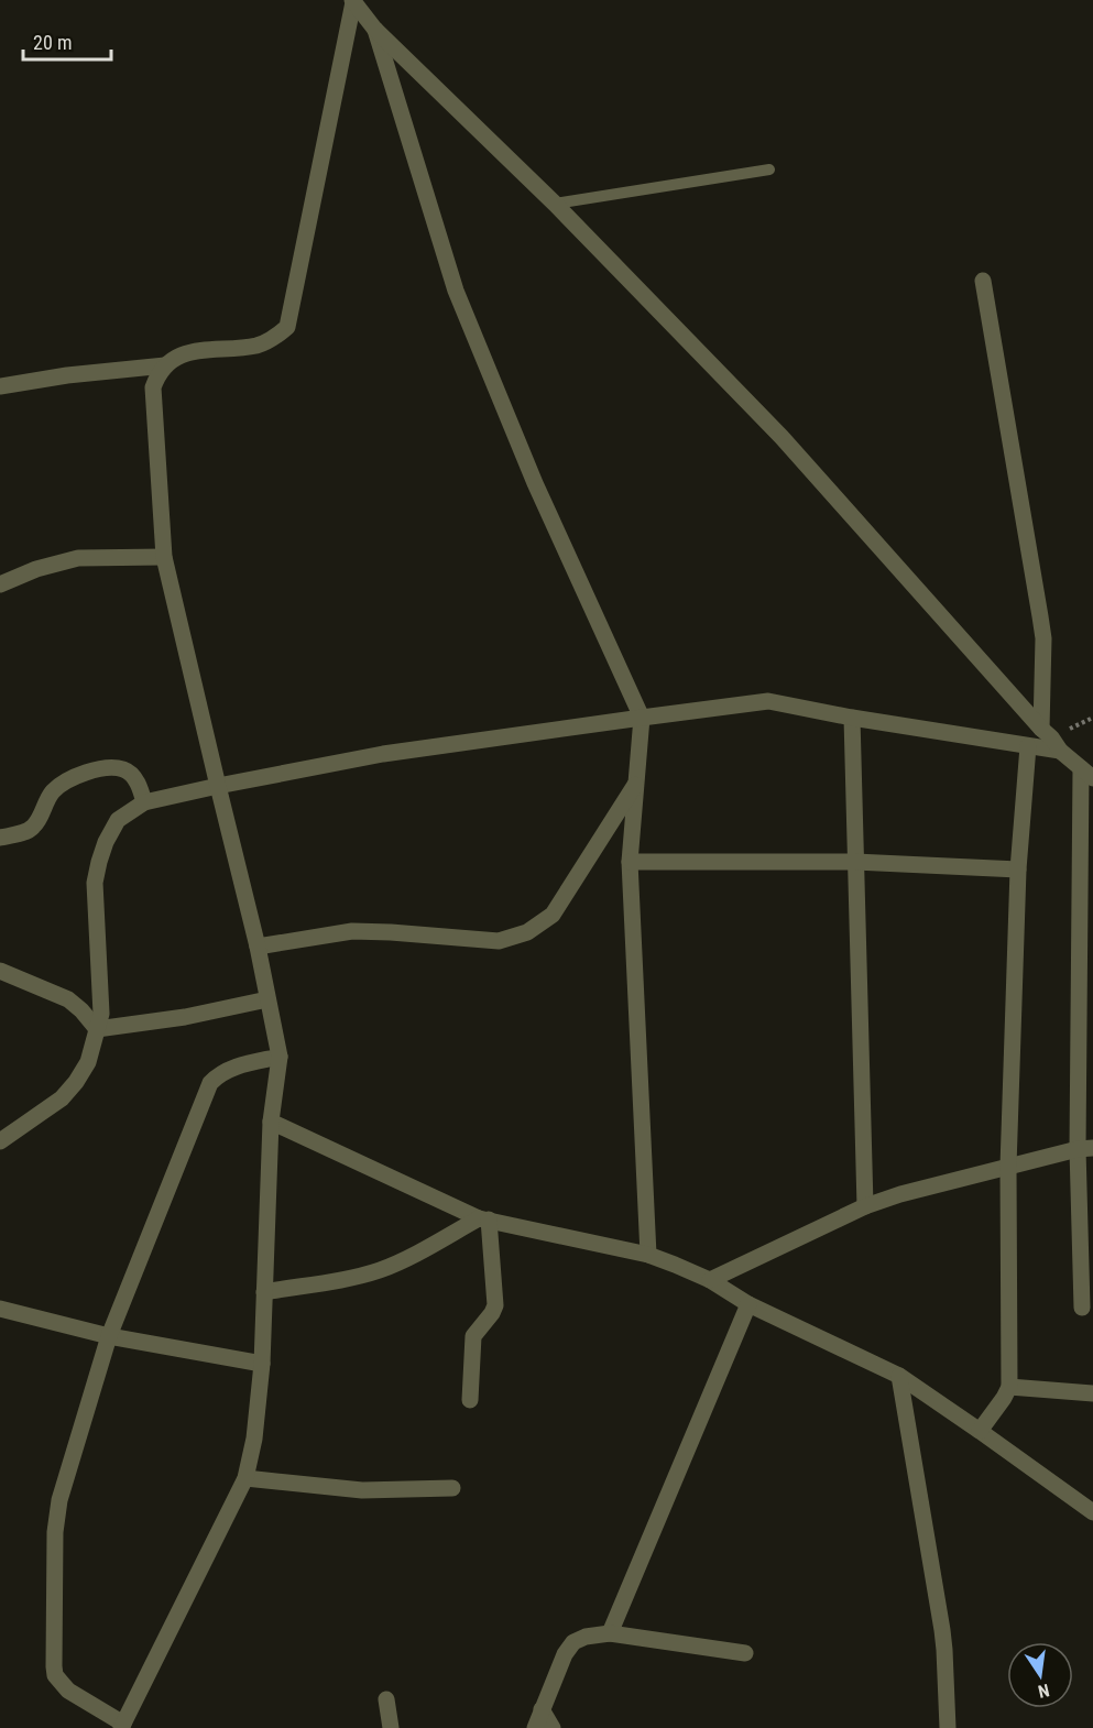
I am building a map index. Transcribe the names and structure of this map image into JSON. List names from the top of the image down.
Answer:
{
  "scale_bar": "20 m",
  "north": "bottom"
}
